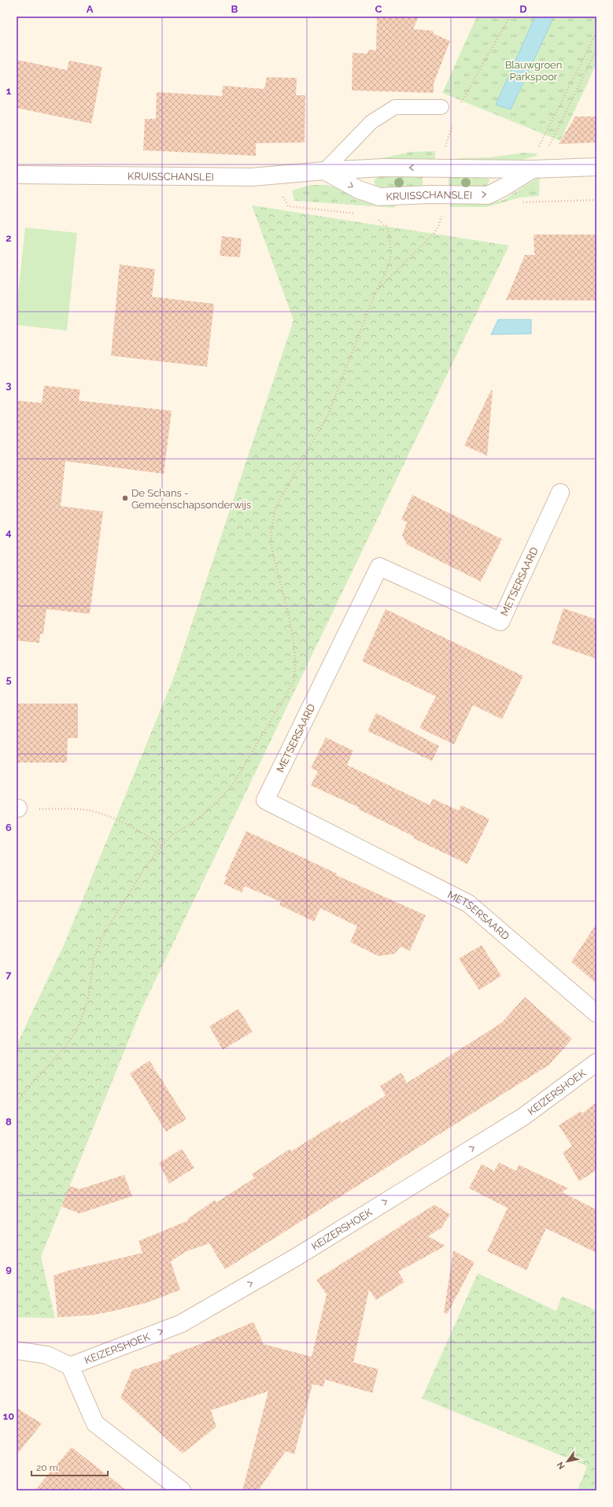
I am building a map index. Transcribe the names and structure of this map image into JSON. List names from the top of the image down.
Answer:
{
  "streets": {
    "street": ["KRUISSCHANSLEI", "METSERSAARD", "KEIZERSHOEK"]
  },
  "one_way": ["KEIZERSHOEK"],
  "parks": ["Blauwgroen Parkspoor"],
  "places": ["De Schans - Gemeenschapsonderwijs"],
  "scale_bar": "20 m",
  "north": "bottom left",
  "grid": {
    "columns": [
      "A",
      "B",
      "C",
      "D"
    ],
    "rows": [
      "1",
      "2",
      "3",
      "4",
      "5",
      "6",
      "7",
      "8",
      "9",
      "10"
    ]
  }
}
